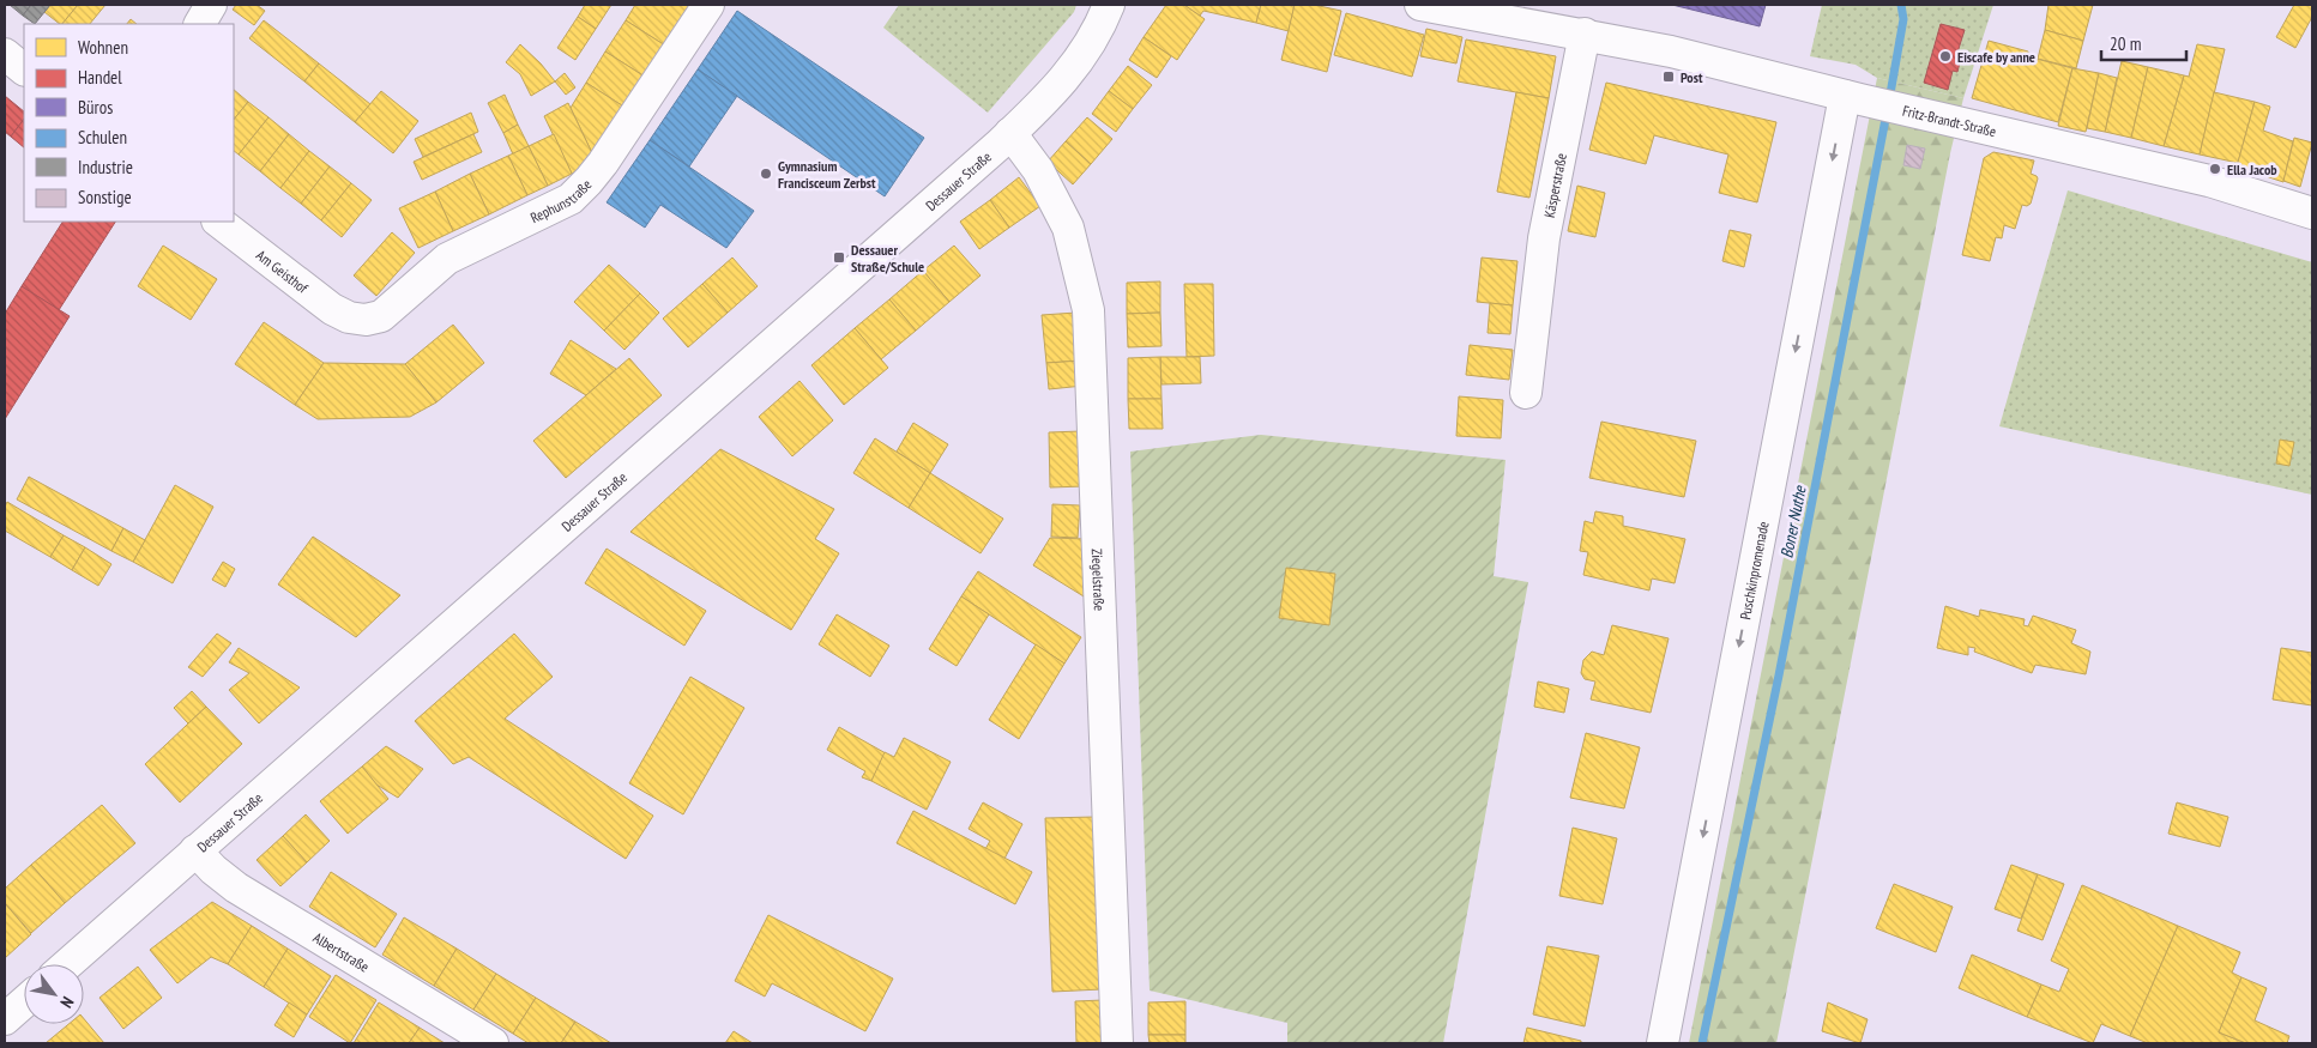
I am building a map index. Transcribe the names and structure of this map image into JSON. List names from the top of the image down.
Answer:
{
  "streets": {
    "street": [
      "Fritz-Brandt-Straße",
      "Dessauer Straße",
      "Käsperstraße",
      "Rephunstraße",
      "Am Geisthof",
      "Puschkinpromenade",
      "Ziegelstraße",
      "Albertstraße"
    ]
  },
  "crossings": [
    ["Fritz-Brandt-Straße", "Käsperstraße"],
    ["Fritz-Brandt-Straße", "Puschkinpromenade"],
    ["Dessauer Straße", "Ziegelstraße"],
    ["Dessauer Straße", "Albertstraße"],
    ["Rephunstraße", "Am Geisthof"]
  ],
  "one_way": ["Puschkinpromenade"],
  "water": ["Boner Nuthe"],
  "places": {
    "other": ["Eiscafe by anne", "Ella Jacob", "Gymnasium Francisceum Zerbst"],
    "transit": ["Post", "Dessauer Straße/Schule"]
  },
  "legend": [
    "Wohnen",
    "Handel",
    "Büros",
    "Schulen",
    "Industrie",
    "Sonstige"
  ],
  "scale_bar": "20 m",
  "north": "bottom right"
}
